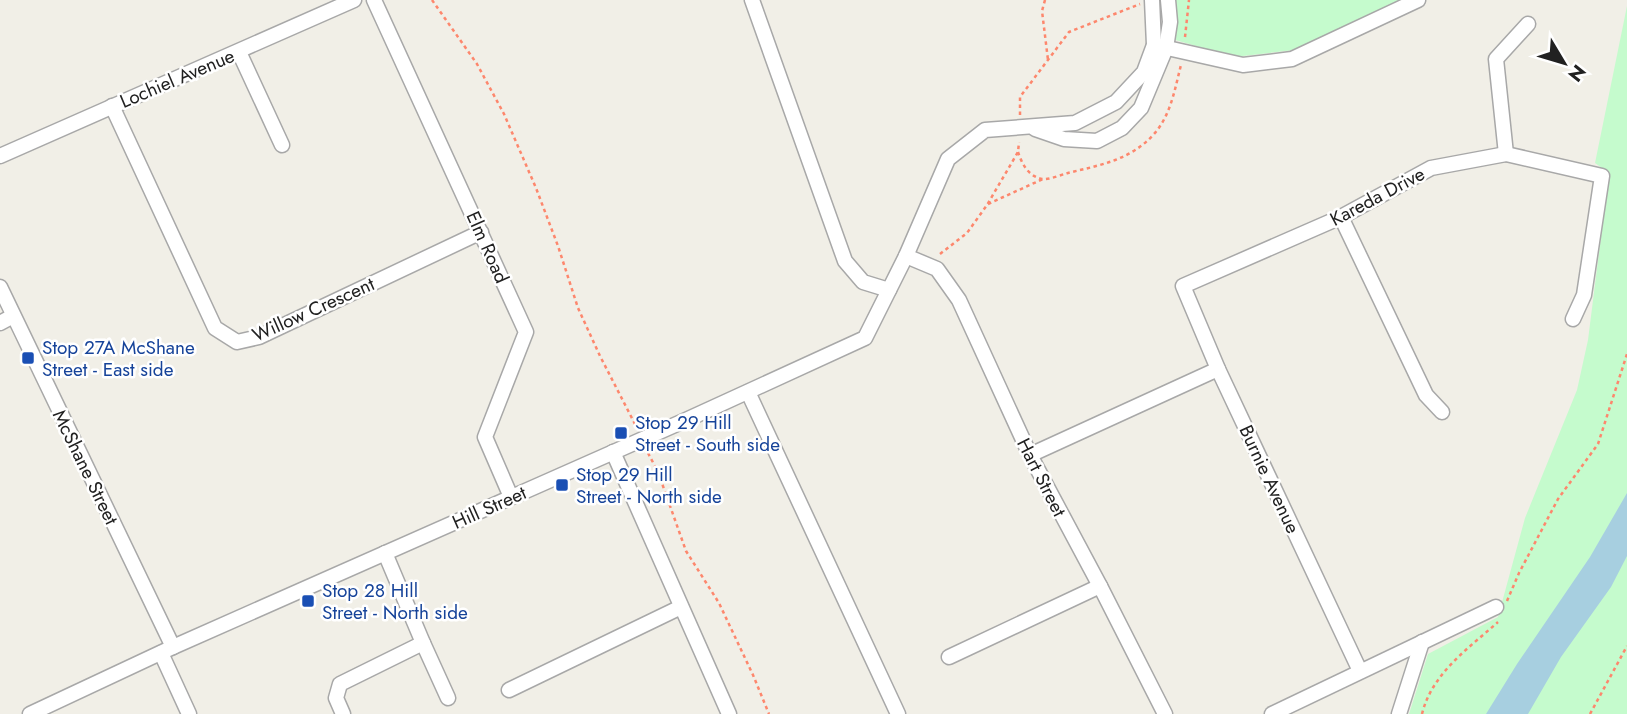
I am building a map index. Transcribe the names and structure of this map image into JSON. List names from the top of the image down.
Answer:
{
  "streets": {
    "street": [
      "Lochiel Avenue",
      "Kareda Drive",
      "Elm Road",
      "Willow Crescent",
      "McShane Street",
      "Hart Street",
      "Burnie Avenue",
      "Hill Street"
    ]
  },
  "crossings": [
    ["Lochiel Avenue", "Willow Crescent"],
    ["Kareda Drive", "Burnie Avenue"],
    ["Elm Road", "Willow Crescent"],
    ["Elm Road", "Hill Street"],
    ["McShane Street", "Hill Street"],
    ["Hart Street", "Hill Street"]
  ],
  "places": {
    "transit": [
      "Stop 27A McShane Street - East side",
      "Stop 29 Hill Street - South side",
      "Stop 29 Hill Street - North side",
      "Stop 28 Hill Street - North side"
    ]
  },
  "north": "bottom right"
}
